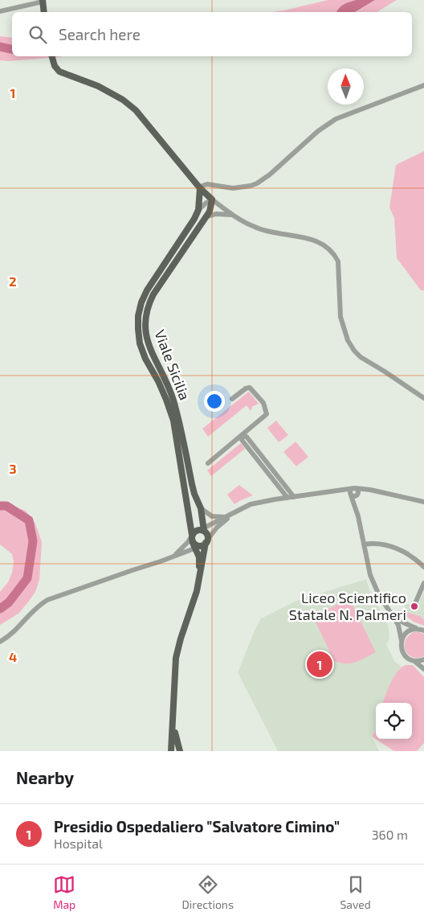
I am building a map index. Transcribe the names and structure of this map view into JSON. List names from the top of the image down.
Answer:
{
  "streets": {
    "main road": ["Viale Sicilia"]
  },
  "places": ["Liceo Scientifico Statale N. Palmeri"],
  "north": "top",
  "page": {
    "search": "Search here",
    "pins": "1",
    "heading": "Nearby",
    "list": [
      {
        "mark": "1",
        "name": "Presidio Ospedaliero \"Salvatore Cimino\"",
        "note": "Hospital",
        "value": "360 m"
      }
    ],
    "nav": ["Map", "Directions", "Saved"]
  },
  "grid": {
    "rows": [
      "1",
      "2",
      "3",
      "4"
    ]
  }
}
